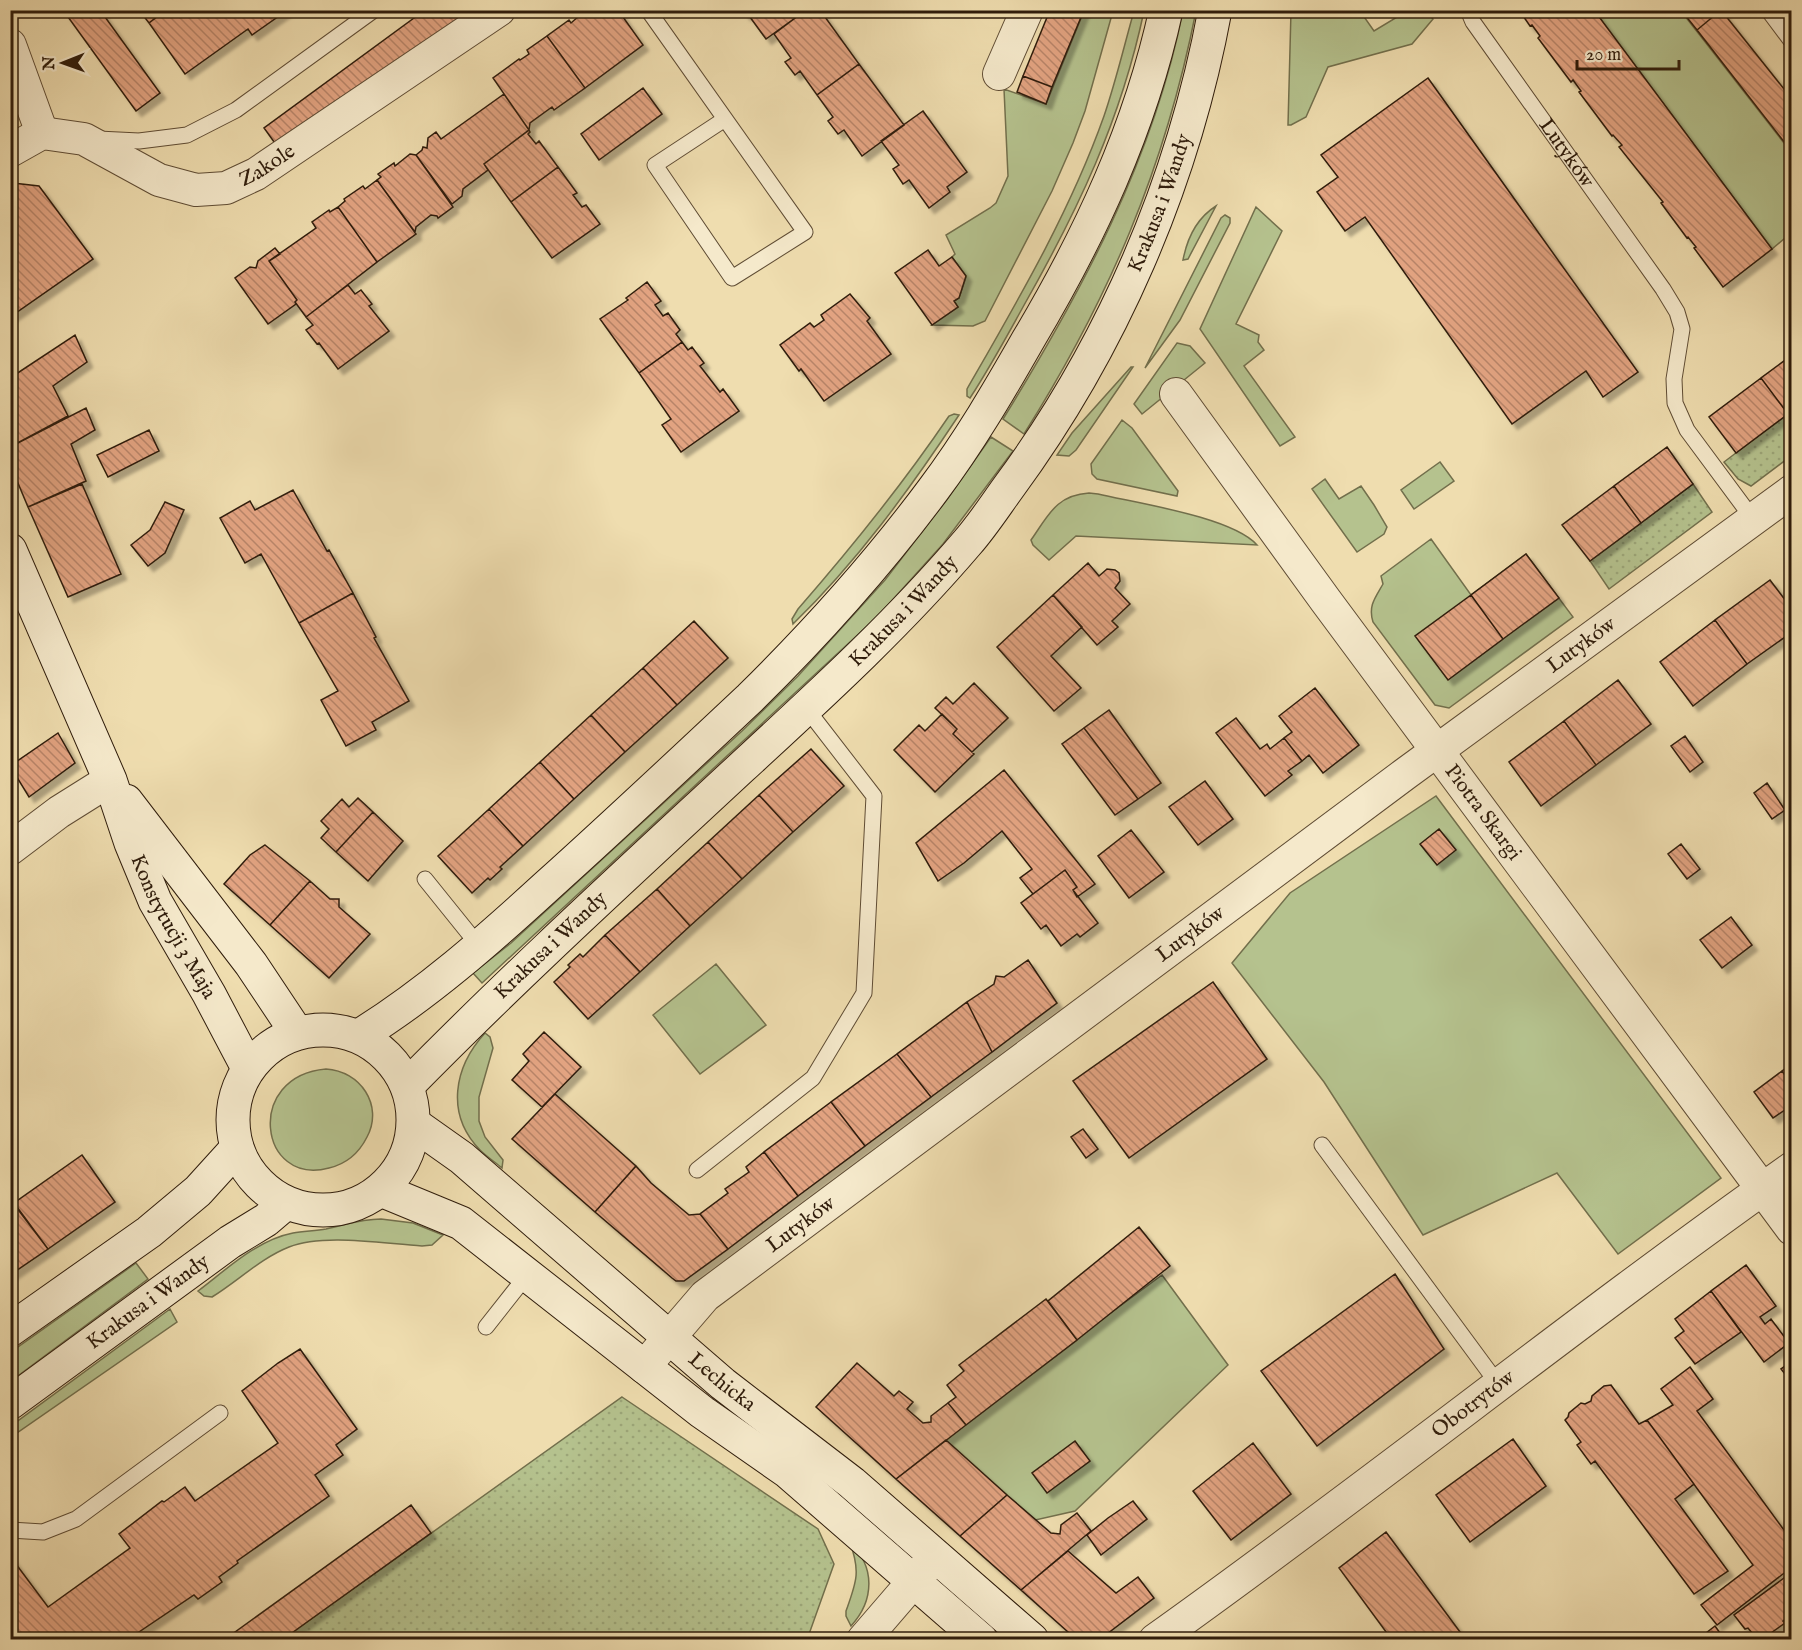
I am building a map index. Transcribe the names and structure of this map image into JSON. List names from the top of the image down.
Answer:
{
  "streets": {
    "street": [
      "Lutyków",
      "Zakole",
      "Krakusa i Wandy",
      "Piotra Skargi",
      "Konstytucji 3 Maja",
      "Lechicka",
      "Obotrytów"
    ]
  },
  "crossings": [
    ["Lutyków", "Piotra Skargi"],
    ["Lutyków", "Lechicka"],
    ["Krakusa i Wandy", "Konstytucji 3 Maja"],
    ["Krakusa i Wandy", "Lechicka"],
    ["Piotra Skargi", "Obotrytów"],
    ["Konstytucji 3 Maja", "Lechicka"]
  ],
  "scale_bar": "20 m",
  "north": "left"
}
